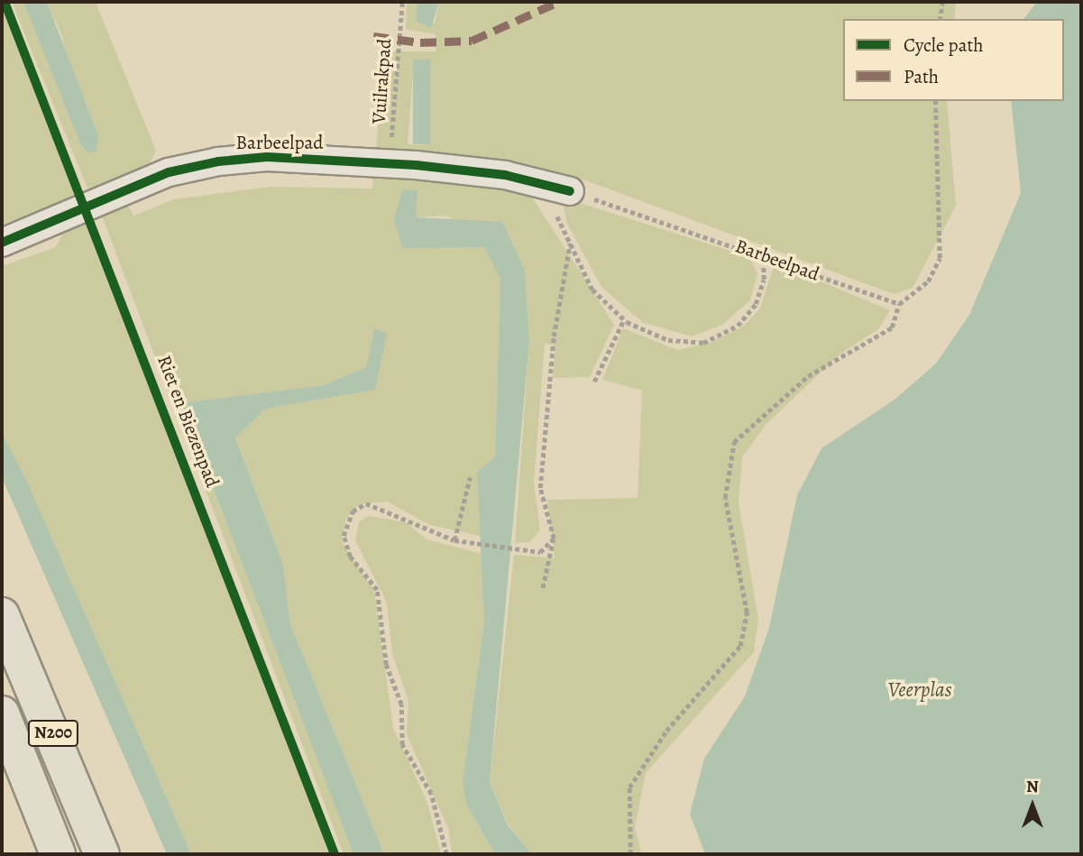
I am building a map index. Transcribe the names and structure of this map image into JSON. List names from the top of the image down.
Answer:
{
  "streets": {
    "main road": ["N200"],
    "street": ["Barbeelpad"],
    "path": ["Vuilrakpad"],
    "cycle path": ["Riet en Biezenpad"]
  },
  "crossings": [
    ["Vuilrakpad", "Barbeelpad"]
  ],
  "water": ["Veerplas"],
  "legend": ["Cycle path", "Path"],
  "north": "top"
}
